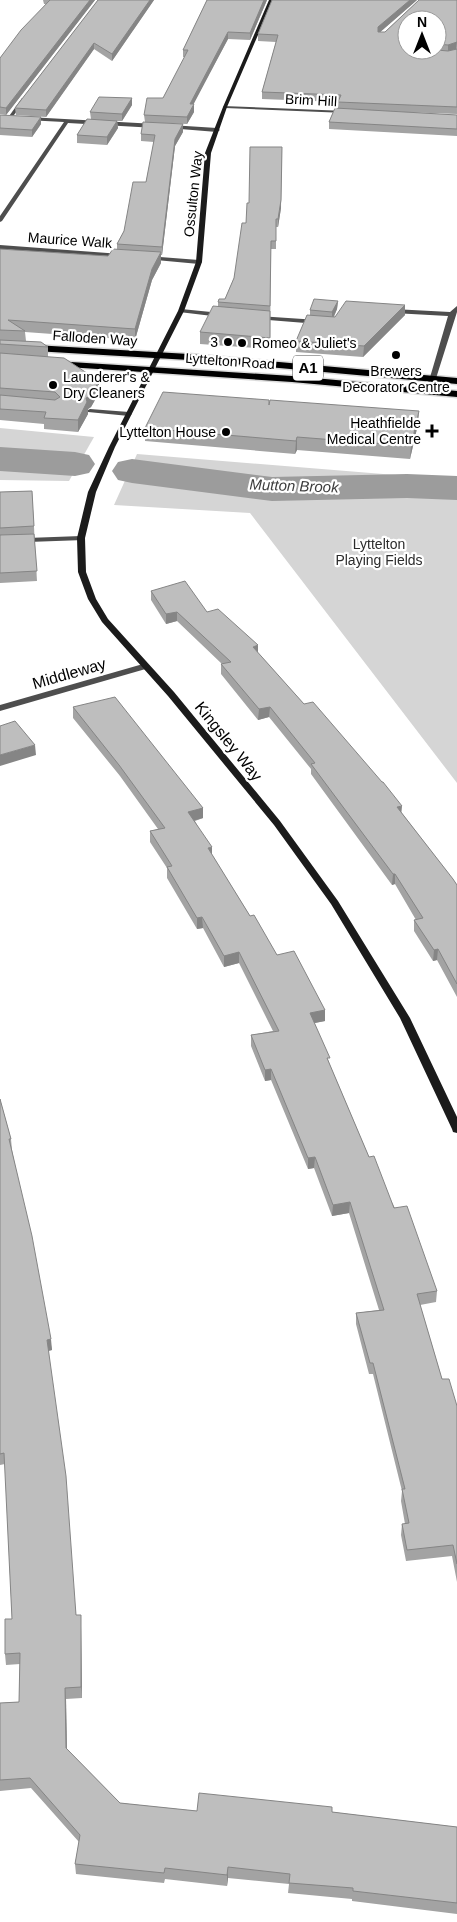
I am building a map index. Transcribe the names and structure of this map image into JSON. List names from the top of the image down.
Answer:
{
  "streets": {
    "highway": ["Falloden Way", "Lyttelton Road", "A1"],
    "street": [
      "Brim Hill",
      "Ossulton Way",
      "Maurice Walk",
      "Middleway",
      "Kingsley Way"
    ]
  },
  "crossings": [
    ["Brim Hill", "Ossulton Way"],
    ["Ossulton Way", "Falloden Way"],
    ["Ossulton Way", "Lyttelton Road"],
    ["Ossulton Way", "Kingsley Way"],
    ["Falloden Way", "Lyttelton Road"],
    ["Falloden Way", "Kingsley Way"],
    ["Lyttelton Road", "Kingsley Way"],
    ["Middleway", "Kingsley Way"]
  ],
  "water": ["Mutton Brook"],
  "parks": ["Lyttelton Playing Fields"],
  "places": {
    "other": [
      "3",
      "Romeo & Juliet's",
      "Brewers Decorator Centre",
      "Launderer's & Dry Cleaners",
      "Lyttelton House"
    ],
    "health": ["Heathfielde Medical Centre"]
  },
  "north": "top"
}
